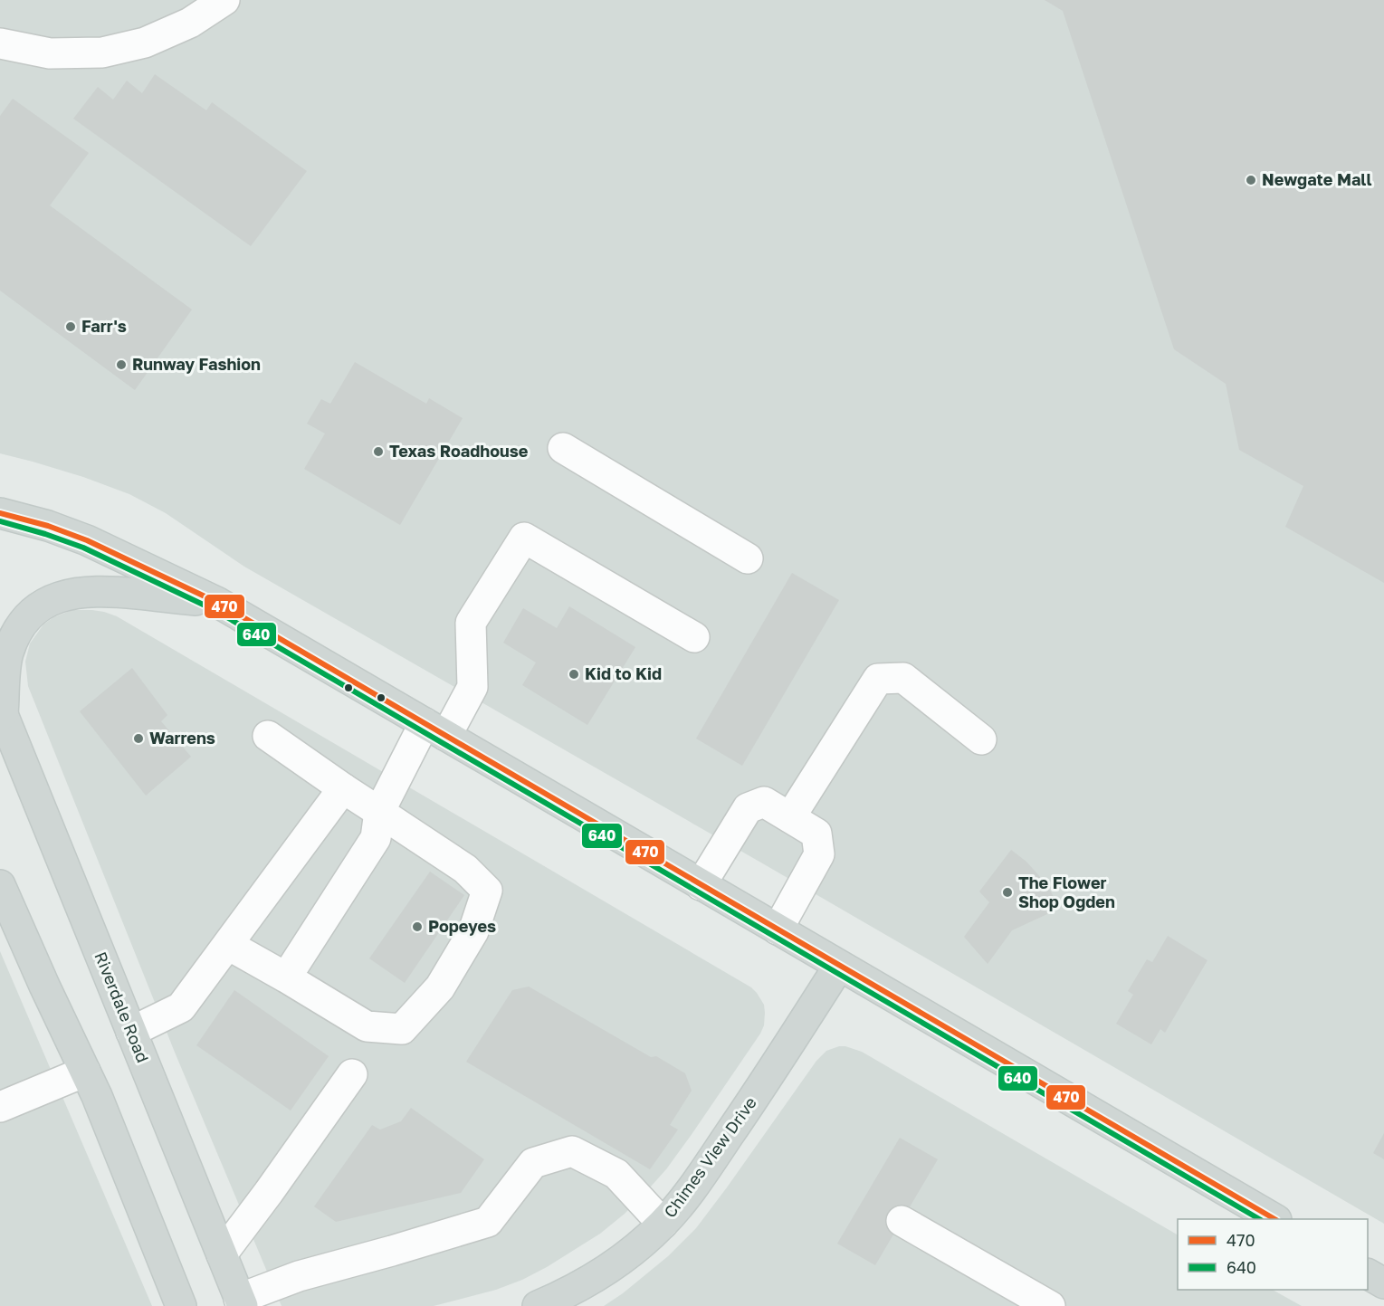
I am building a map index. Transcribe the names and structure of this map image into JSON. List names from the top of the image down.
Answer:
{
  "streets": {
    "main road": ["Riverdale Road", "Chimes View Drive"]
  },
  "places": [
    "Newgate Mall",
    "Farr's",
    "Runway Fashion",
    "Texas Roadhouse",
    "Kid to Kid",
    "Warrens",
    "The Flower Shop Ogden",
    "Popeyes"
  ],
  "lines": ["transit line 470", "transit line 640"],
  "legend": ["470", "640"]
}
